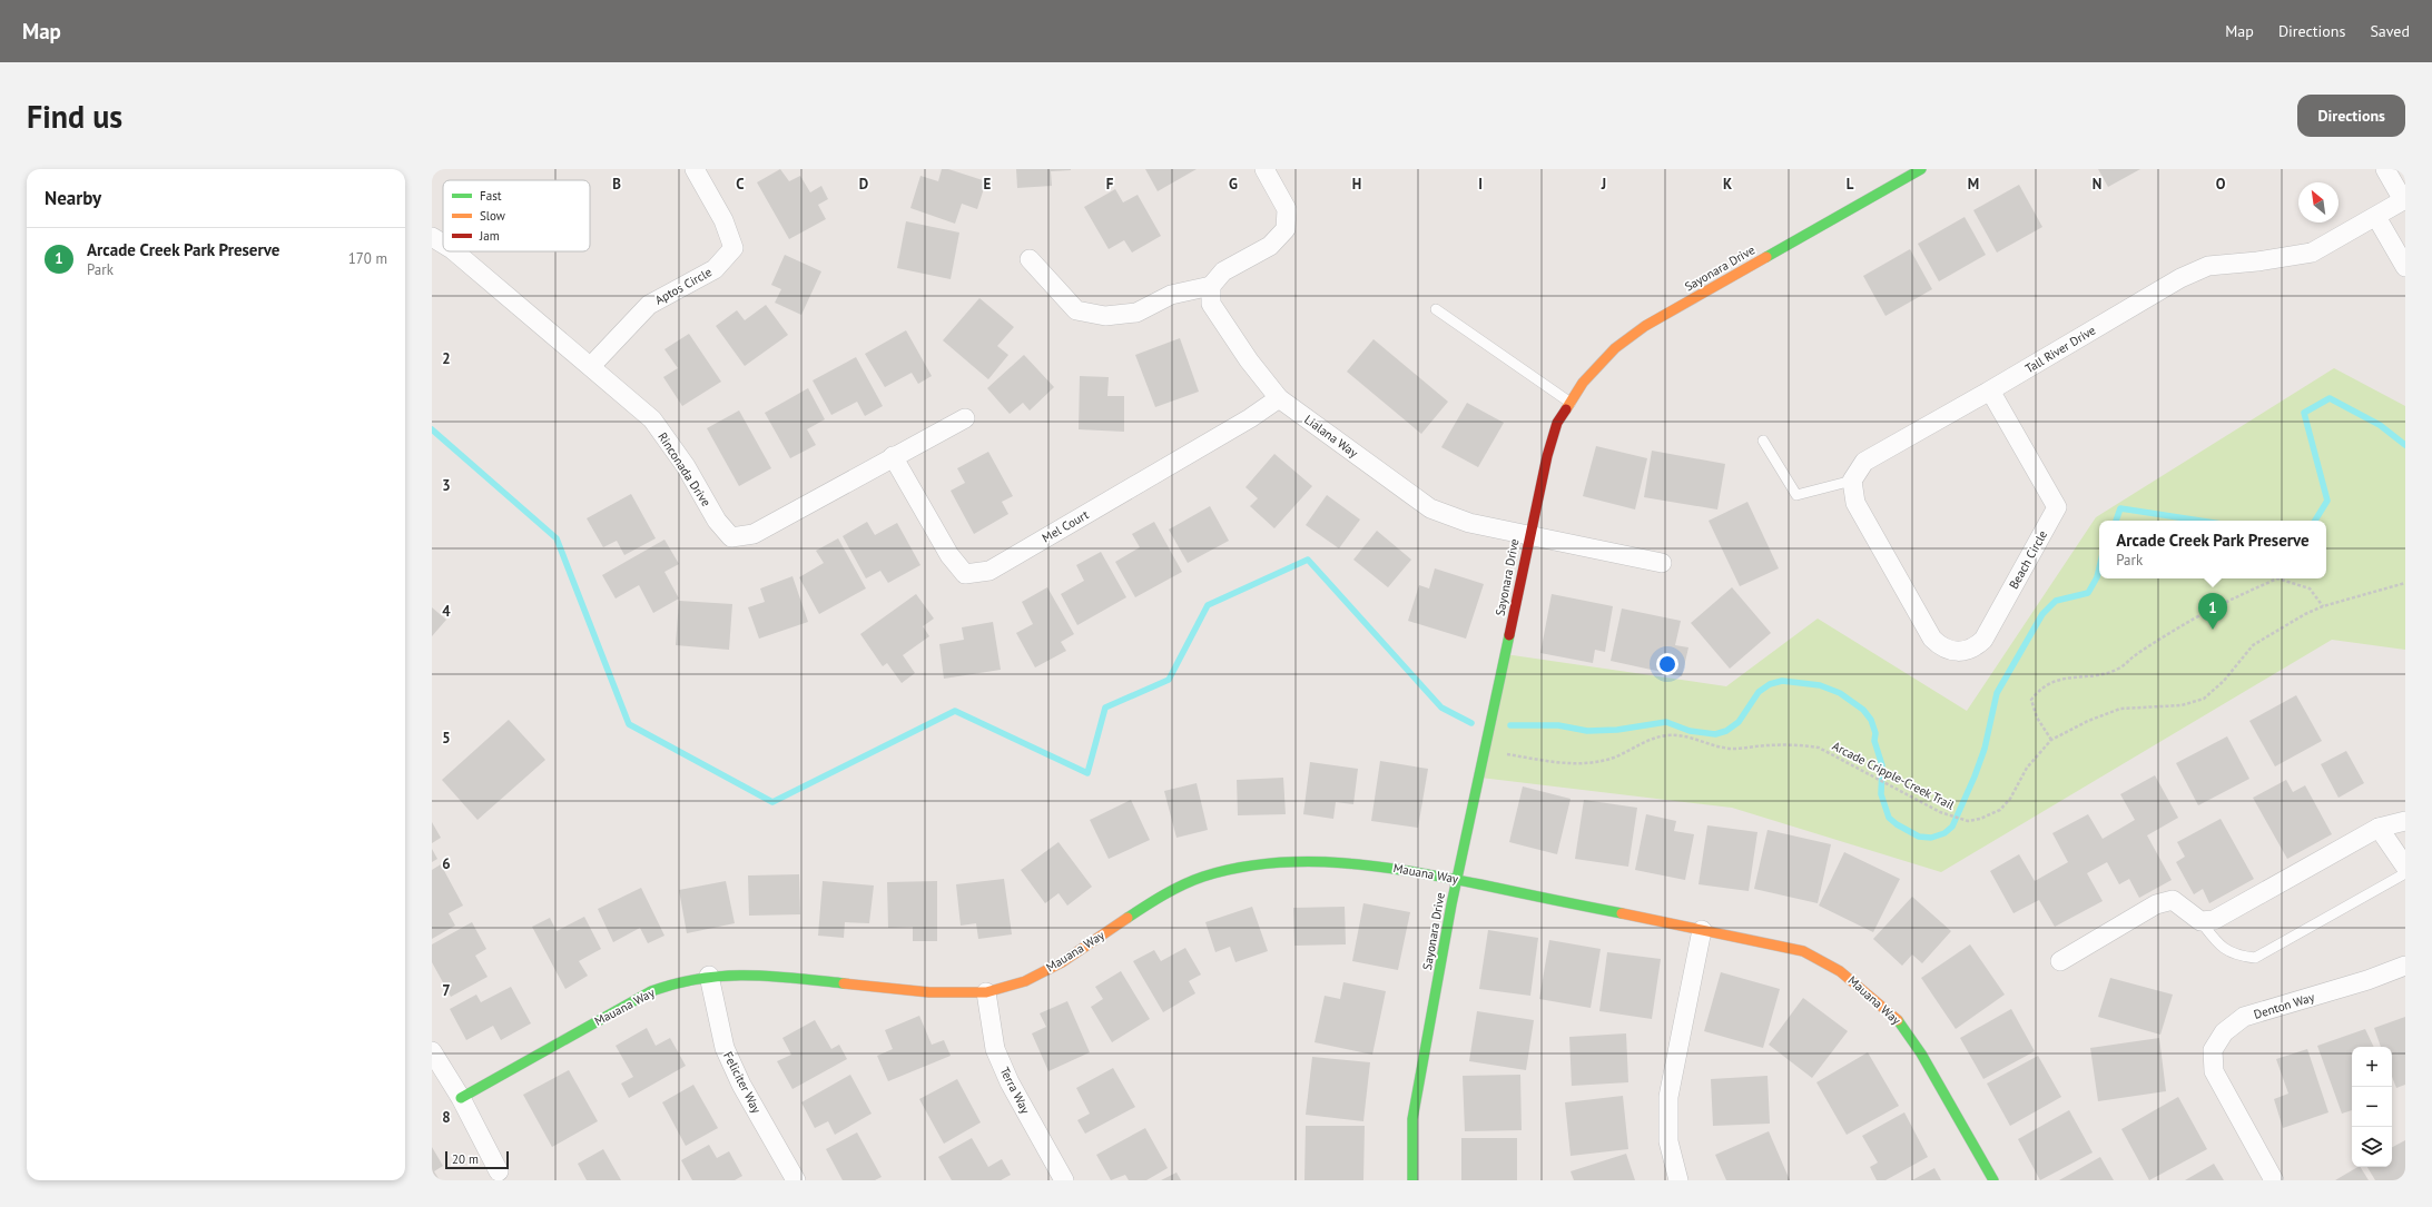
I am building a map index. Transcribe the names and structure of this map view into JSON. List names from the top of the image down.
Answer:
{
  "streets": {
    "street": [
      "Sayonara Drive",
      "Aptos Circle",
      "Tall River Drive",
      "Lialana Way",
      "Rinconada Drive",
      "Mel Court",
      "Beach Circle",
      "Mauana Way",
      "Denton Way",
      "Feliciter Way",
      "Terra Way"
    ],
    "path": ["Arcade Cripple-Creek Trail"]
  },
  "crossings": [
    ["Sayonara Drive", "Lialana Way"],
    ["Sayonara Drive", "Arcade Cripple-Creek Trail"],
    ["Sayonara Drive", "Mauana Way"],
    ["Aptos Circle", "Rinconada Drive"],
    ["Tall River Drive", "Beach Circle"],
    ["Lialana Way", "Mel Court"],
    ["Rinconada Drive", "Mel Court"],
    ["Mauana Way", "Feliciter Way"],
    ["Mauana Way", "Terra Way"]
  ],
  "legend": ["Fast", "Slow", "Jam"],
  "scale_bar": "20 m",
  "north": "top left",
  "page": {
    "header": "Map",
    "nav": ["Map", "Directions", "Saved"],
    "buttons": "Directions",
    "title": "Find us",
    "heading": "Nearby",
    "list": [
      {
        "mark": "1",
        "name": "Arcade Creek Park Preserve",
        "note": "Park",
        "value": "170 m"
      }
    ],
    "popup": ["Arcade Creek Park Preserve", "Park"],
    "pins": "1",
    "map_buttons": ["+", "−"],
    "scale": "20 m"
  },
  "grid": {
    "columns": [
      "B",
      "C",
      "D",
      "E",
      "F",
      "G",
      "H",
      "I",
      "J",
      "K",
      "L",
      "M",
      "N",
      "O"
    ],
    "rows": [
      "2",
      "3",
      "4",
      "5",
      "6",
      "7",
      "8"
    ]
  }
}
